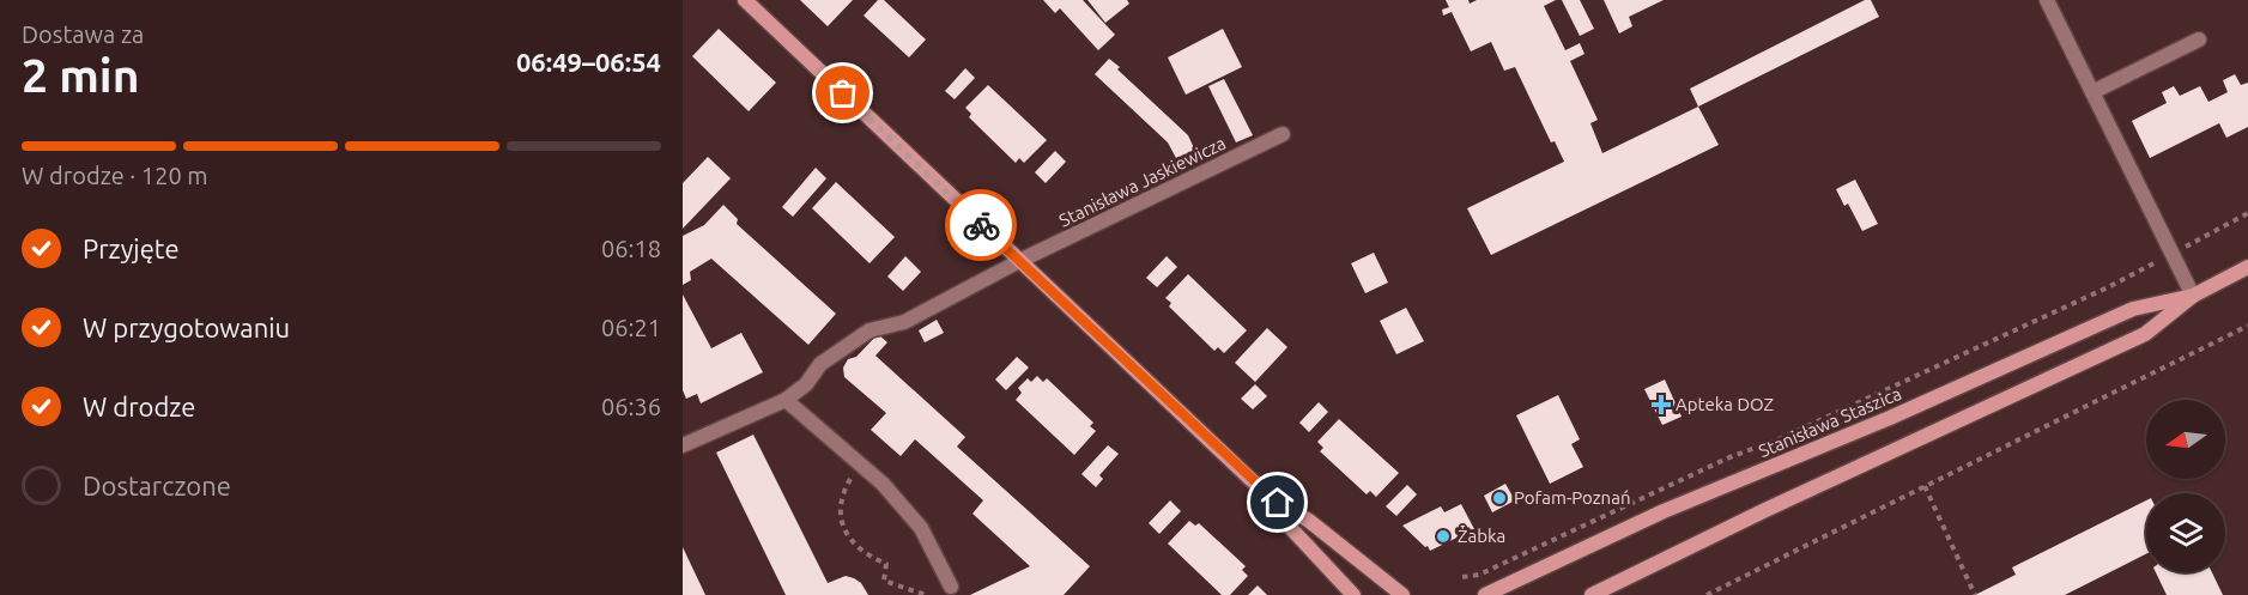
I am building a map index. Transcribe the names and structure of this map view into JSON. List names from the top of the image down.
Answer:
{
  "streets": {
    "main road": ["Stanisława Staszica"],
    "street": ["Stanisława Jaskiewicza"]
  },
  "places": {
    "health": ["Apteka DOZ"],
    "other": ["Pofam-Poznań", "Żabka"]
  },
  "north": "left",
  "page": {
    "heading": ["2 min", "Dostawa za", "06:49–06:54"],
    "bar": "W drodze · 120 m",
    "list": [
      ["Przyjęte", "06:18"],
      ["W przygotowaniu", "06:21"],
      ["W drodze", "06:36"],
      "Dostarczone"
    ]
  }
}
